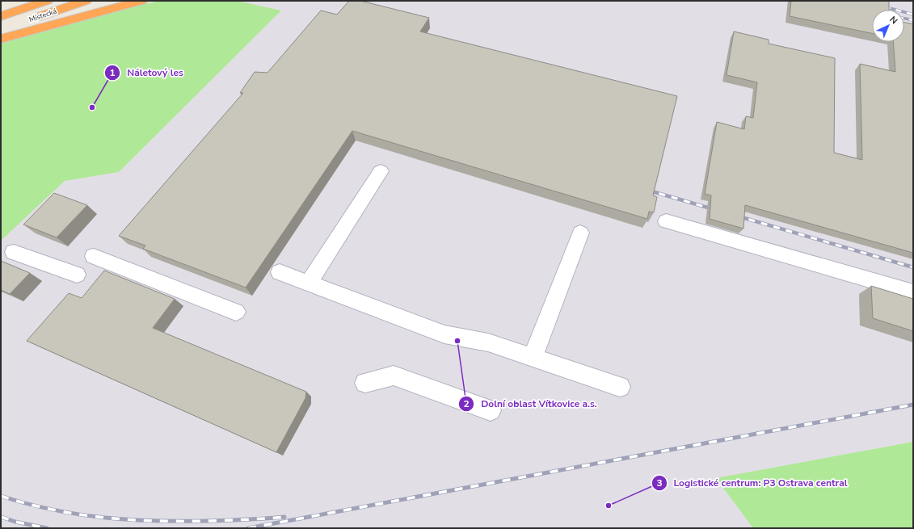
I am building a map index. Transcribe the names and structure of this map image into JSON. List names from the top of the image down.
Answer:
{
  "streets": {
    "highway": ["Místecká"]
  },
  "places": ["Náletový les", "Dolní oblast Vítkovice a.s.", "Logistické centrum: P3 Ostrava central"],
  "north": "top right"
}
